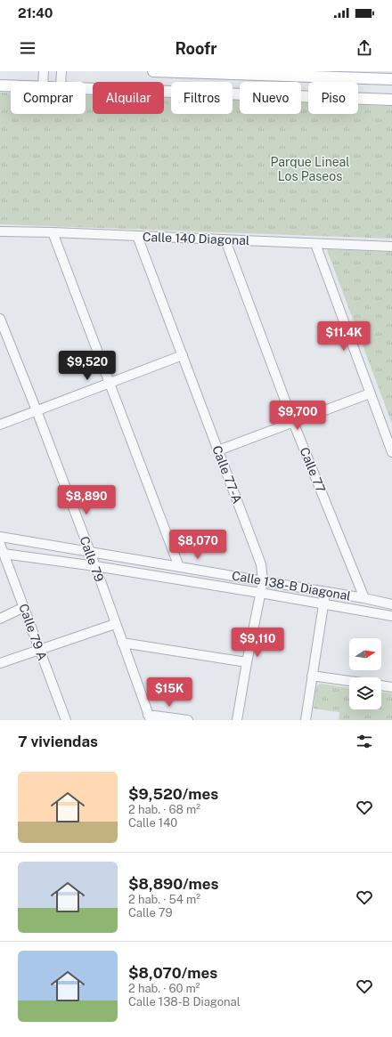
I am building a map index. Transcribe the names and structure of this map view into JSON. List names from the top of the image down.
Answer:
{
  "streets": {
    "street": [
      "Calle 140 Diagonal",
      "Calle 77",
      "Calle 77-A",
      "Calle 79",
      "Calle 138-B Diagonal",
      "Calle 79 A"
    ]
  },
  "crossings": [
    ["Calle 140 Diagonal", "Calle 77"],
    ["Calle 140 Diagonal", "Calle 77-A"],
    ["Calle 77", "Calle 138-B Diagonal"],
    ["Calle 77-A", "Calle 138-B Diagonal"],
    ["Calle 79", "Calle 138-B Diagonal"],
    ["Calle 138-B Diagonal", "Calle 79 A"]
  ],
  "parks": ["Parque Lineal Los Paseos"],
  "north": "right",
  "page": {
    "status": "21:40",
    "header": "Roofr",
    "chip": [
      "Comprar",
      "Alquilar",
      "Filtros",
      "Nuevo",
      "Piso"
    ],
    "price": [
      "$11.4K",
      "$9,520",
      "$9,700",
      "$8,890",
      "$8,070",
      "$9,110",
      "$15K"
    ],
    "heading": "7 viviendas",
    "list": [
      {
        "name": "$9,520/mes",
        "note": "2 hab. · 68 m² · Calle 140"
      },
      {
        "name": "$8,890/mes",
        "note": "2 hab. · 54 m² · Calle 79"
      },
      {
        "name": "$8,070/mes",
        "note": "2 hab. · 60 m² · Calle 138-B Diagonal"
      }
    ]
  }
}
